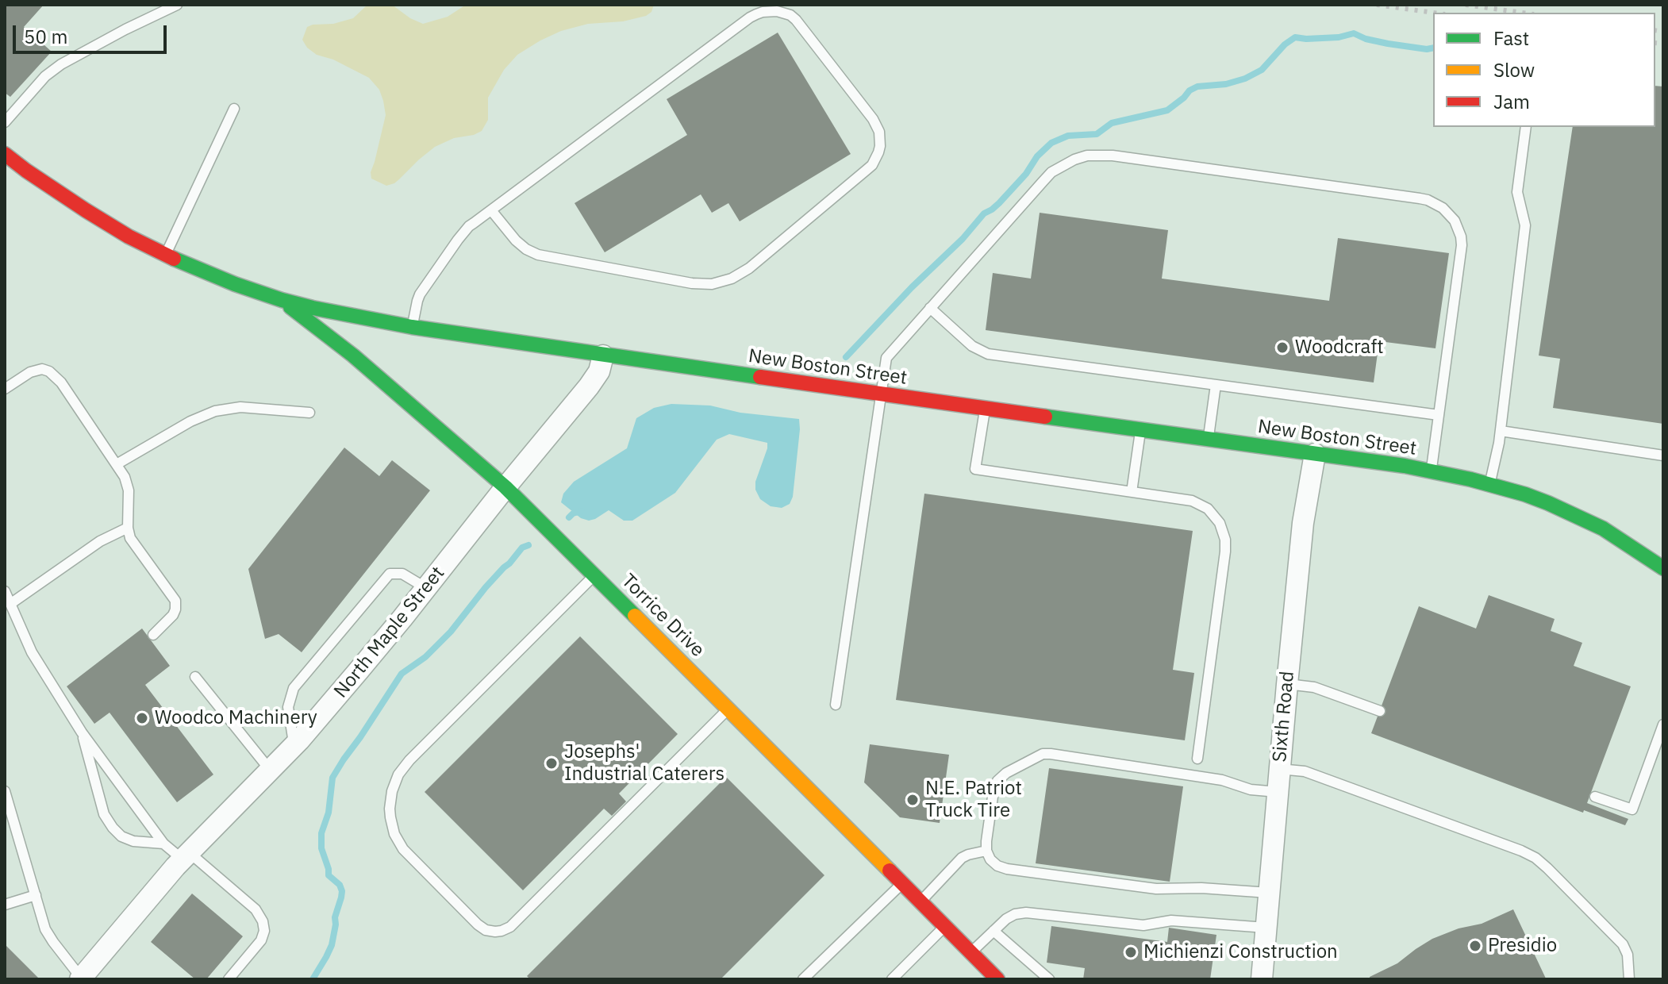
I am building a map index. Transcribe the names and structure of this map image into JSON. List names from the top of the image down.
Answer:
{
  "streets": {
    "main road": ["New Boston Street", "Torrice Drive"],
    "street": ["North Maple Street", "Sixth Road"]
  },
  "crossings": [
    ["New Boston Street", "Torrice Drive"],
    ["New Boston Street", "North Maple Street"],
    ["New Boston Street", "Sixth Road"],
    ["Torrice Drive", "North Maple Street"]
  ],
  "places": [
    "Woodcraft",
    "Woodco Machinery",
    "Josephs' Industrial Caterers",
    "N.E. Patriot Truck Tire",
    "Presidio",
    "Michienzi Construction"
  ],
  "legend": ["Fast", "Slow", "Jam"],
  "scale_bar": "50 m"
}
